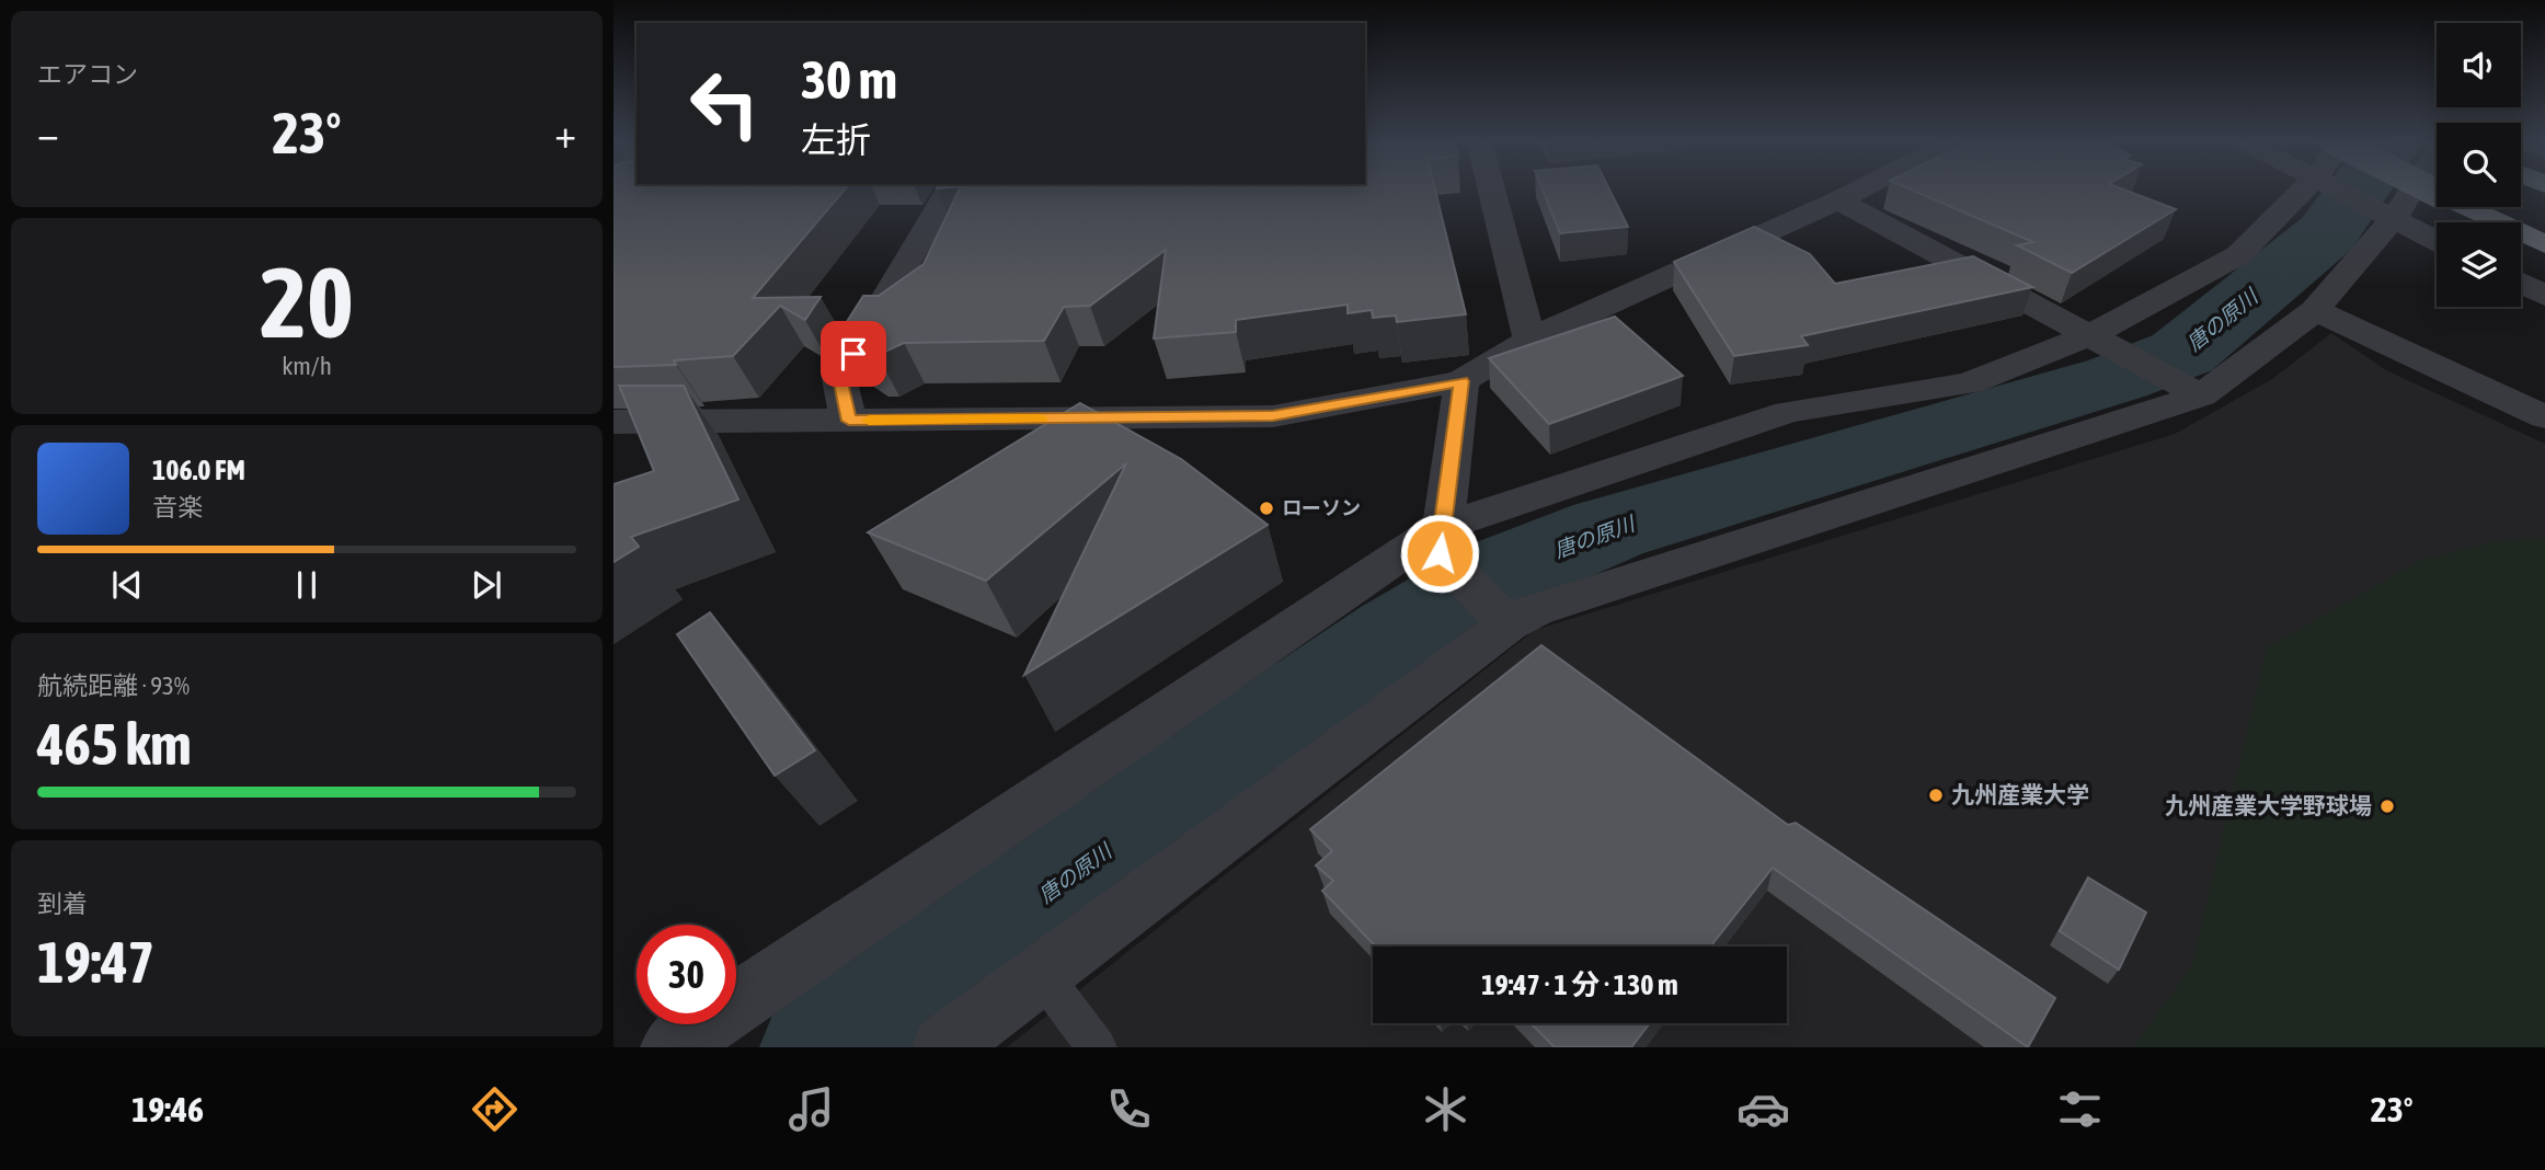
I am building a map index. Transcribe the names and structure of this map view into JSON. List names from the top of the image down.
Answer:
{
  "water": ["唐の原川"],
  "places": ["ローソン", "九州産業大学", "九州産業大学野球場"],
  "page": {
    "tile": [
      "エアコン",
      ["20", "km/h"],
      ["航続距離 · 93%", "465 km"],
      ["到着", "19:47"]
    ],
    "turn": ["30 m", "左折"],
    "heat": ["−", "23°", "+"],
    "song": ["106.0 FM", "音楽"],
    "limit": "30",
    "trip": "19:47 · 1 分 · 130 m",
    "tabs": ["19:46", "23°"]
  }
}
